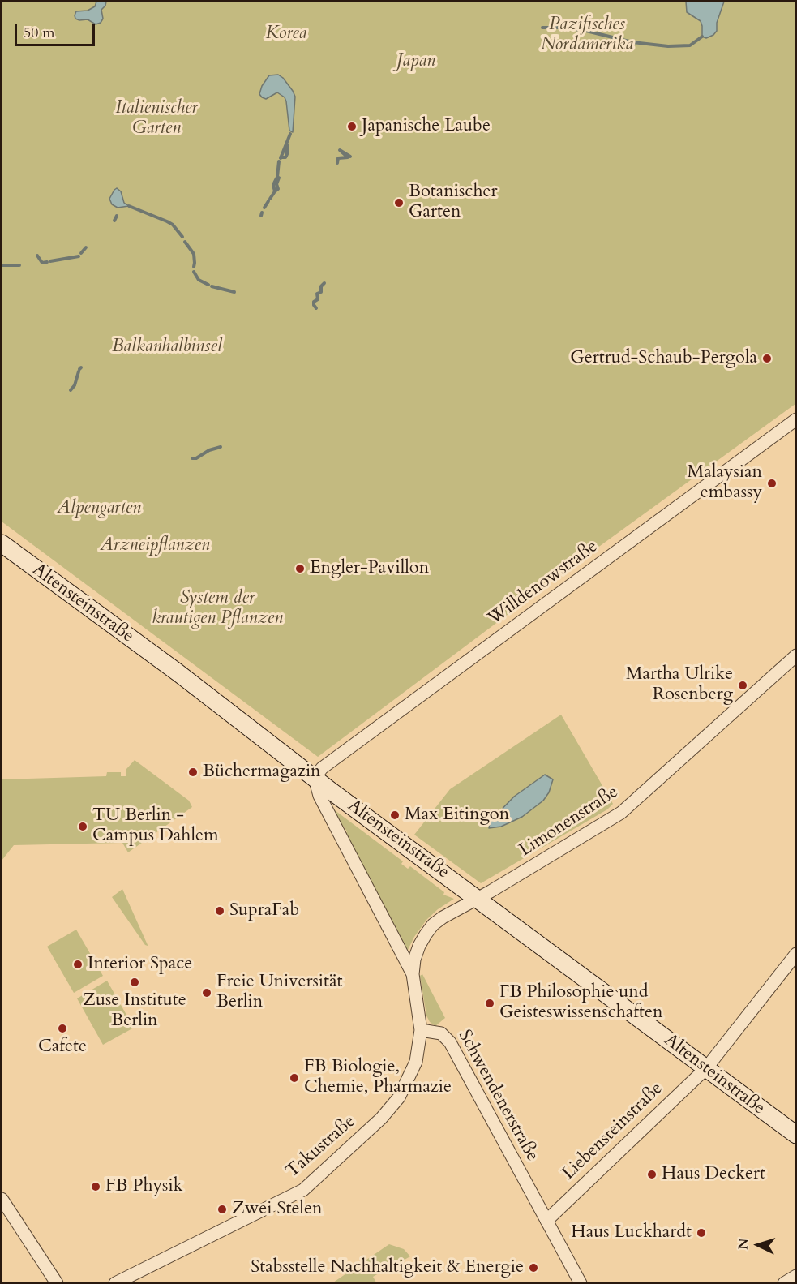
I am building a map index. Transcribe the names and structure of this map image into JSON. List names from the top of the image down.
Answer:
{
  "streets": {
    "main road": ["Altensteinstraße"],
    "street": [
      "Willdenowstraße",
      "Limonenstraße",
      "Schwendenerstraße",
      "Liebensteinstraße",
      "Takustraße"
    ]
  },
  "crossings": [
    ["Willdenowstraße", "Altensteinstraße"],
    ["Altensteinstraße", "Limonenstraße"],
    ["Altensteinstraße", "Liebensteinstraße"],
    ["Schwendenerstraße", "Liebensteinstraße"],
    ["Schwendenerstraße", "Takustraße"]
  ],
  "parks": [
    "Pazifisches Nordamerika",
    "Korea",
    "Japan",
    "Italienischer Garten",
    "Balkanhalbinsel",
    "Alpengarten",
    "Arzneipflanzen",
    "System der krautigen Pflanzen"
  ],
  "places": [
    "Japanische Laube",
    "Botanischer Garten",
    "Gertrud-Schaub-Pergola",
    "Malaysian embassy",
    "Engler-Pavillon",
    "Martha Ulrike Rosenberg",
    "Büchermagazin",
    "Max Eitingon",
    "TU Berlin - Campus Dahlem",
    "SupraFab",
    "Interior Space",
    "Zuse Institute Berlin",
    "Freie Universität Berlin",
    "FB Philosophie und Geisteswissenschaften",
    "Cafete",
    "FB Biologie, Chemie, Pharmazie",
    "Haus Deckert",
    "FB Physik",
    "Zwei Stelen",
    "Haus Luckhardt",
    "Stabsstelle Nachhaltigkeit & Energie"
  ],
  "scale_bar": "50 m",
  "north": "left"
}
